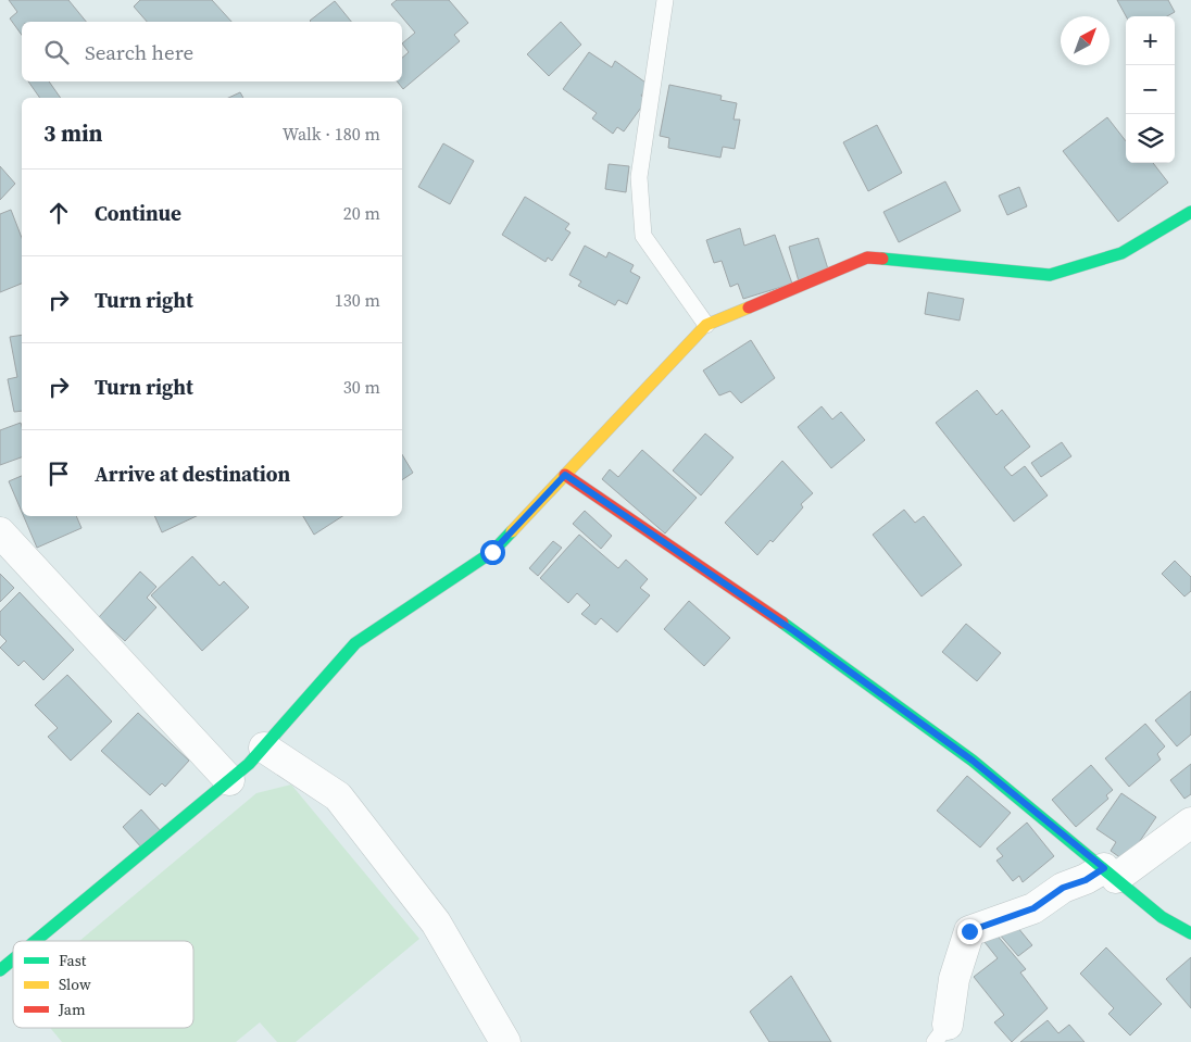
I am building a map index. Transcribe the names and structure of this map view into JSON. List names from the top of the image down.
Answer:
{
  "legend": ["Fast", "Slow", "Jam"],
  "north": "top right",
  "page": {
    "map_buttons": ["+", "−"],
    "search": "Search here",
    "heading": ["3 min", "Walk · 180 m"],
    "list": [
      ["Continue", "20 m"],
      ["Turn right", "130 m"],
      ["Turn right", "30 m"],
      "Arrive at destination"
    ]
  }
}
